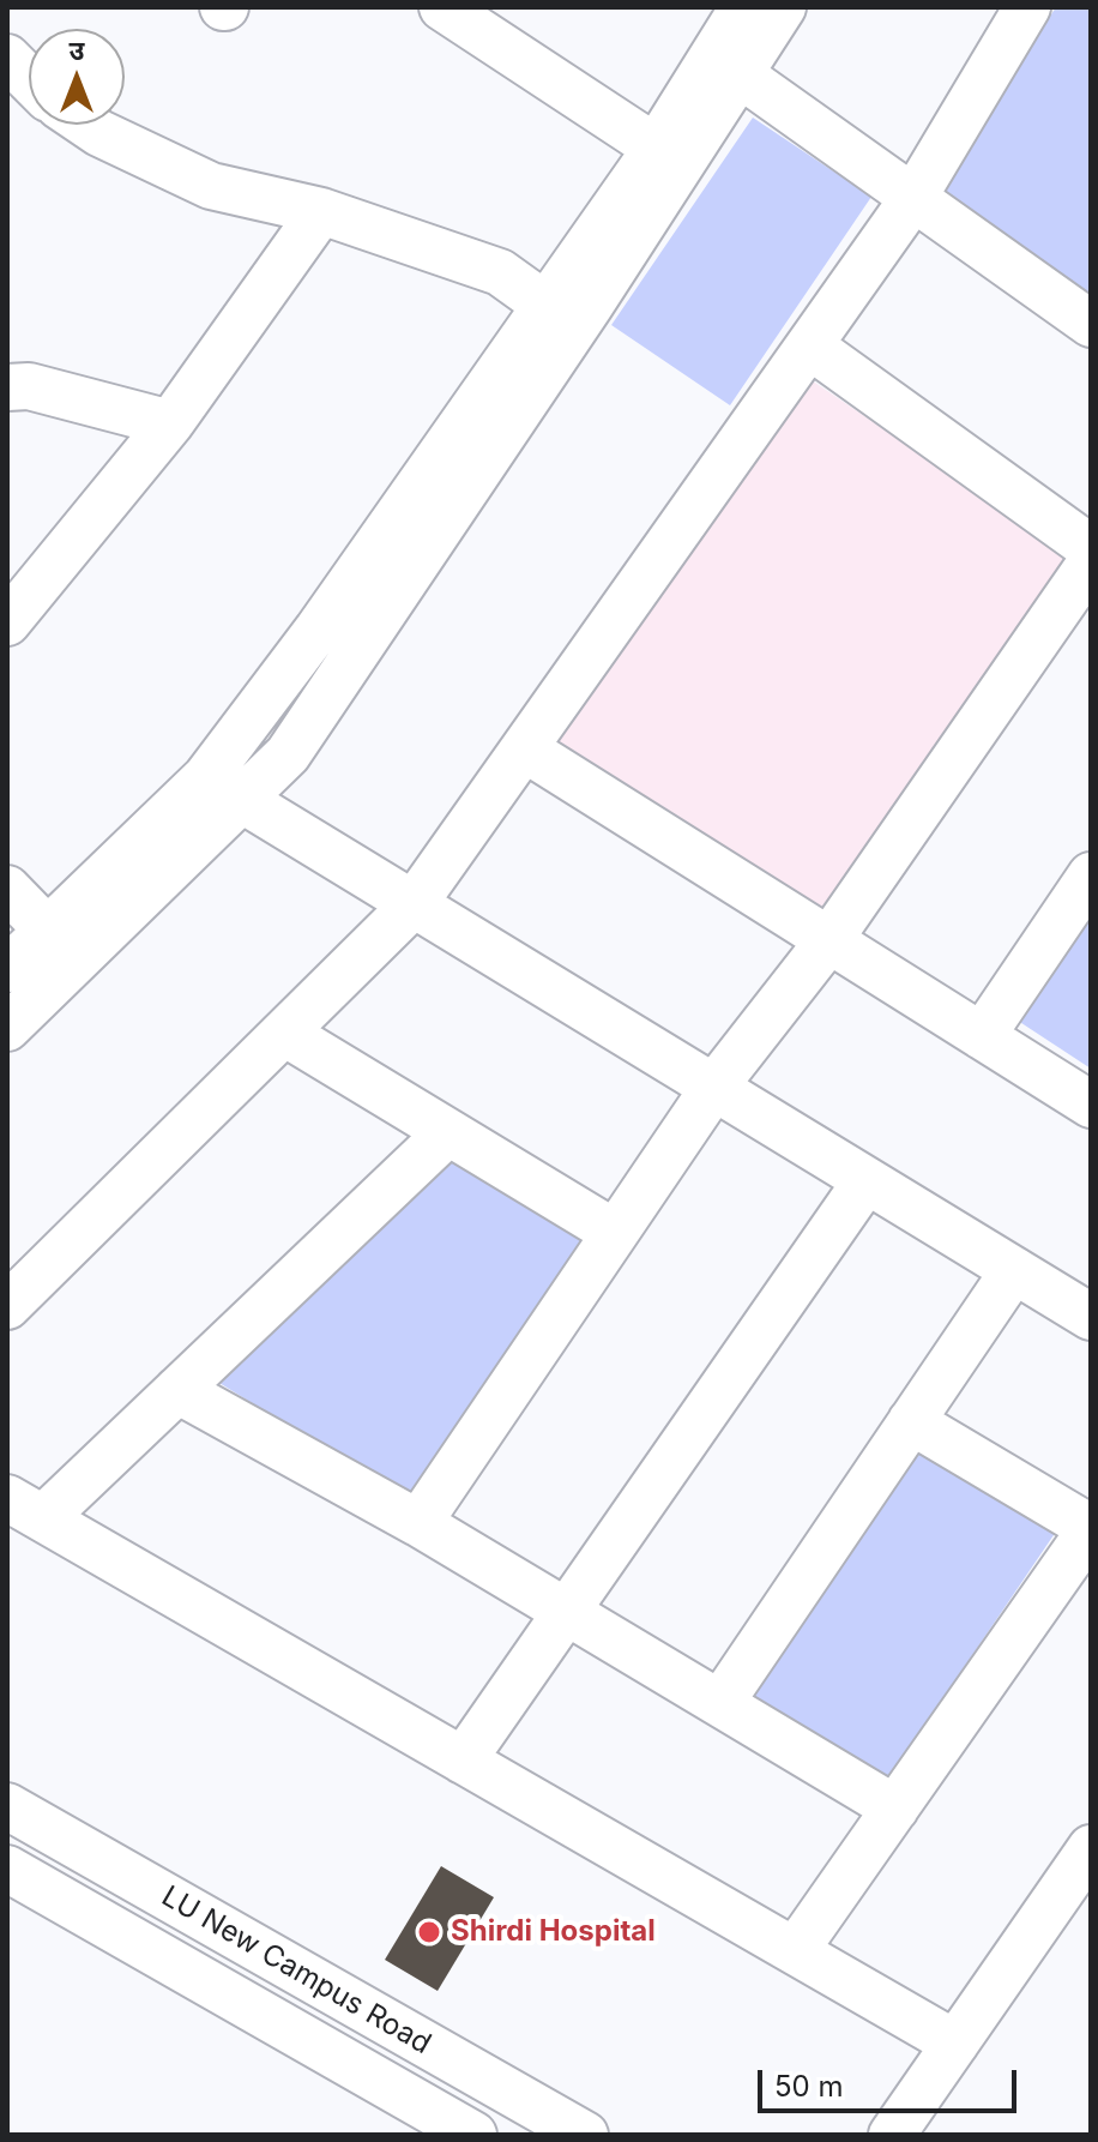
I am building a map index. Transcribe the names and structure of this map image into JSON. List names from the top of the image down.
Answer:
{
  "streets": {
    "street": ["LU New Campus Road"]
  },
  "places": ["Shirdi Hospital"],
  "scale_bar": "50 m",
  "north": "top"
}
